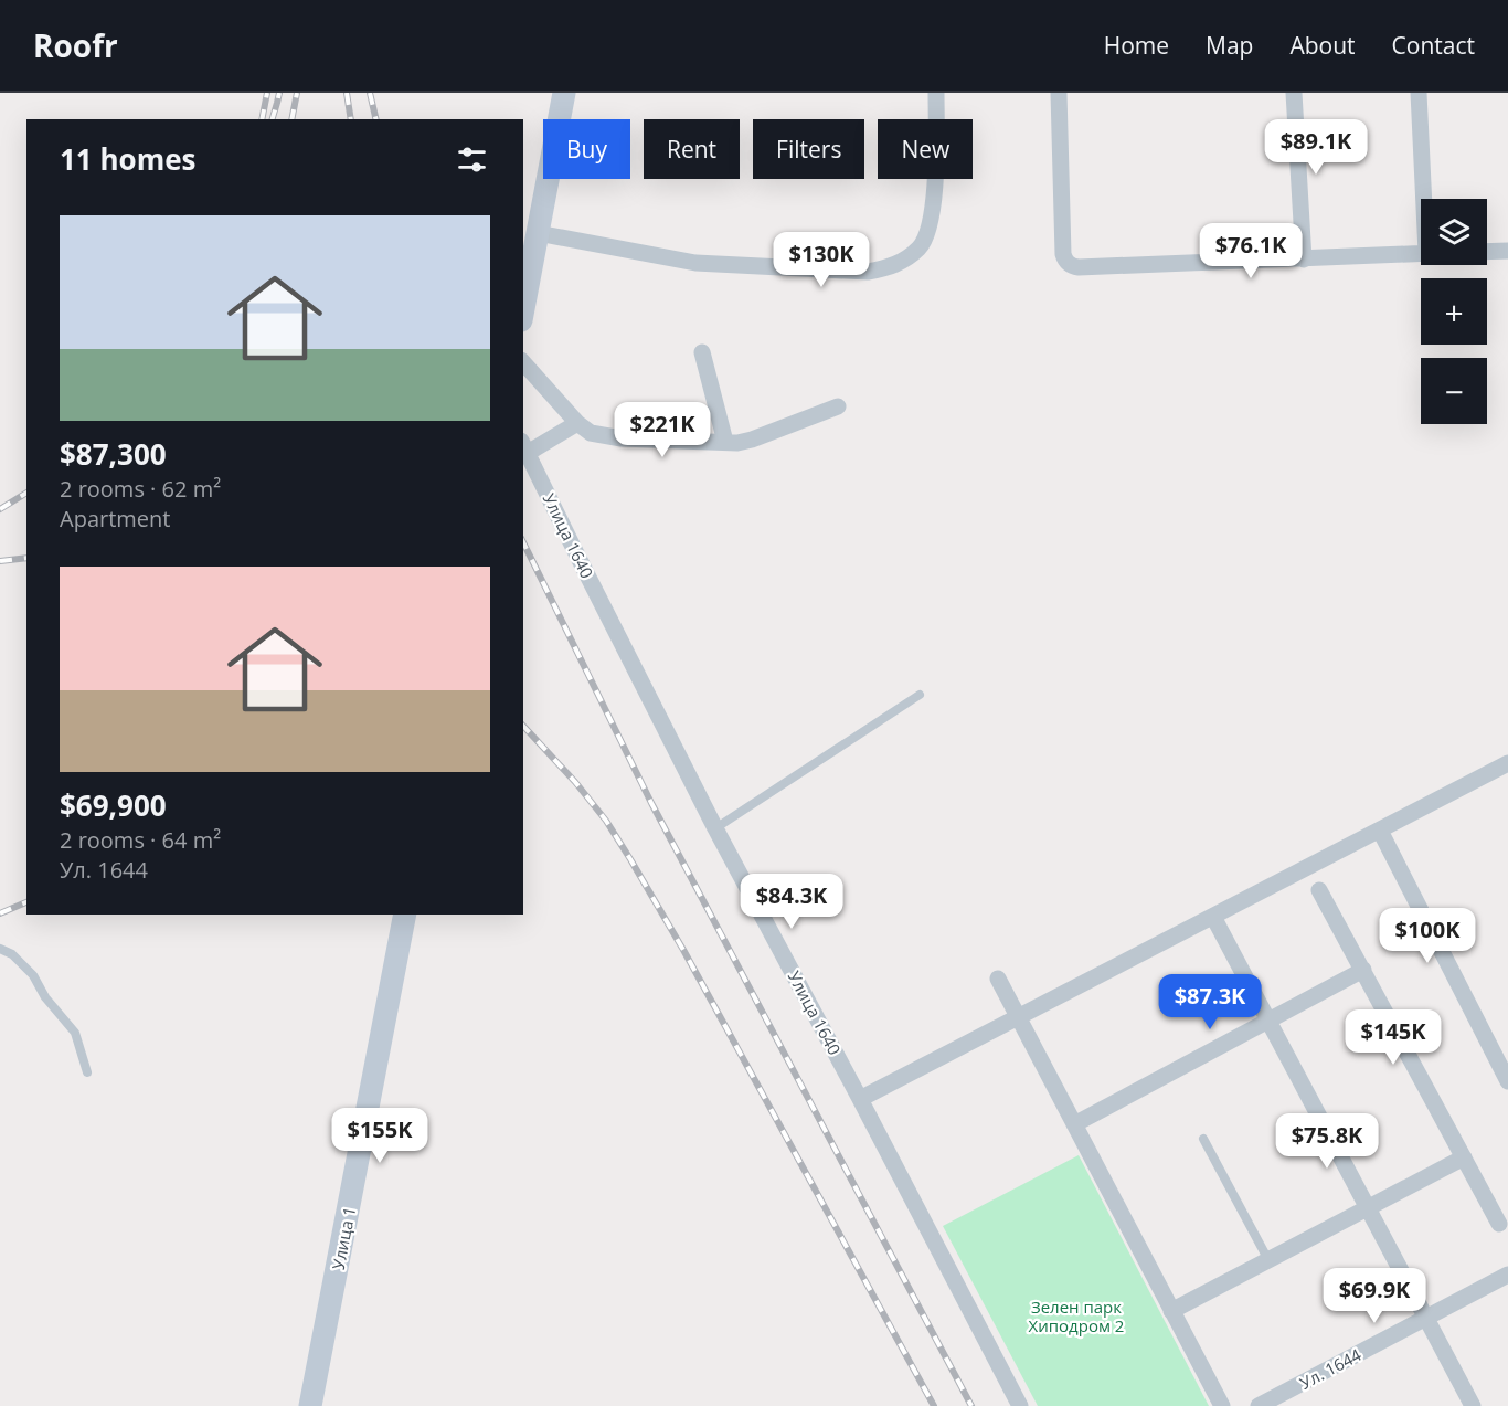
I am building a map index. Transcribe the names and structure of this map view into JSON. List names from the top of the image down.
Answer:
{
  "streets": {
    "main road": ["Улица 1"],
    "street": ["Улица 1640", "Ул. 1644"]
  },
  "parks": ["Зелен парк Хиподром 2"],
  "page": {
    "header": "Roofr",
    "nav": [
      "Home",
      "Map",
      "About",
      "Contact"
    ],
    "price": [
      "$89.1K",
      "$76.1K",
      "$130K",
      "$221K",
      "$84.3K",
      "$100K",
      "$87.3K",
      "$145K",
      "$155K",
      "$75.8K",
      "$69.9K"
    ],
    "chip": [
      "Buy",
      "Rent",
      "Filters",
      "New"
    ],
    "heading": "11 homes",
    "map_buttons": ["+", "−"],
    "list": [
      {
        "name": "$87,300",
        "note": "2 rooms · 62 m² · Apartment"
      },
      {
        "name": "$69,900",
        "note": "2 rooms · 64 m² · Ул. 1644"
      }
    ]
  }
}
